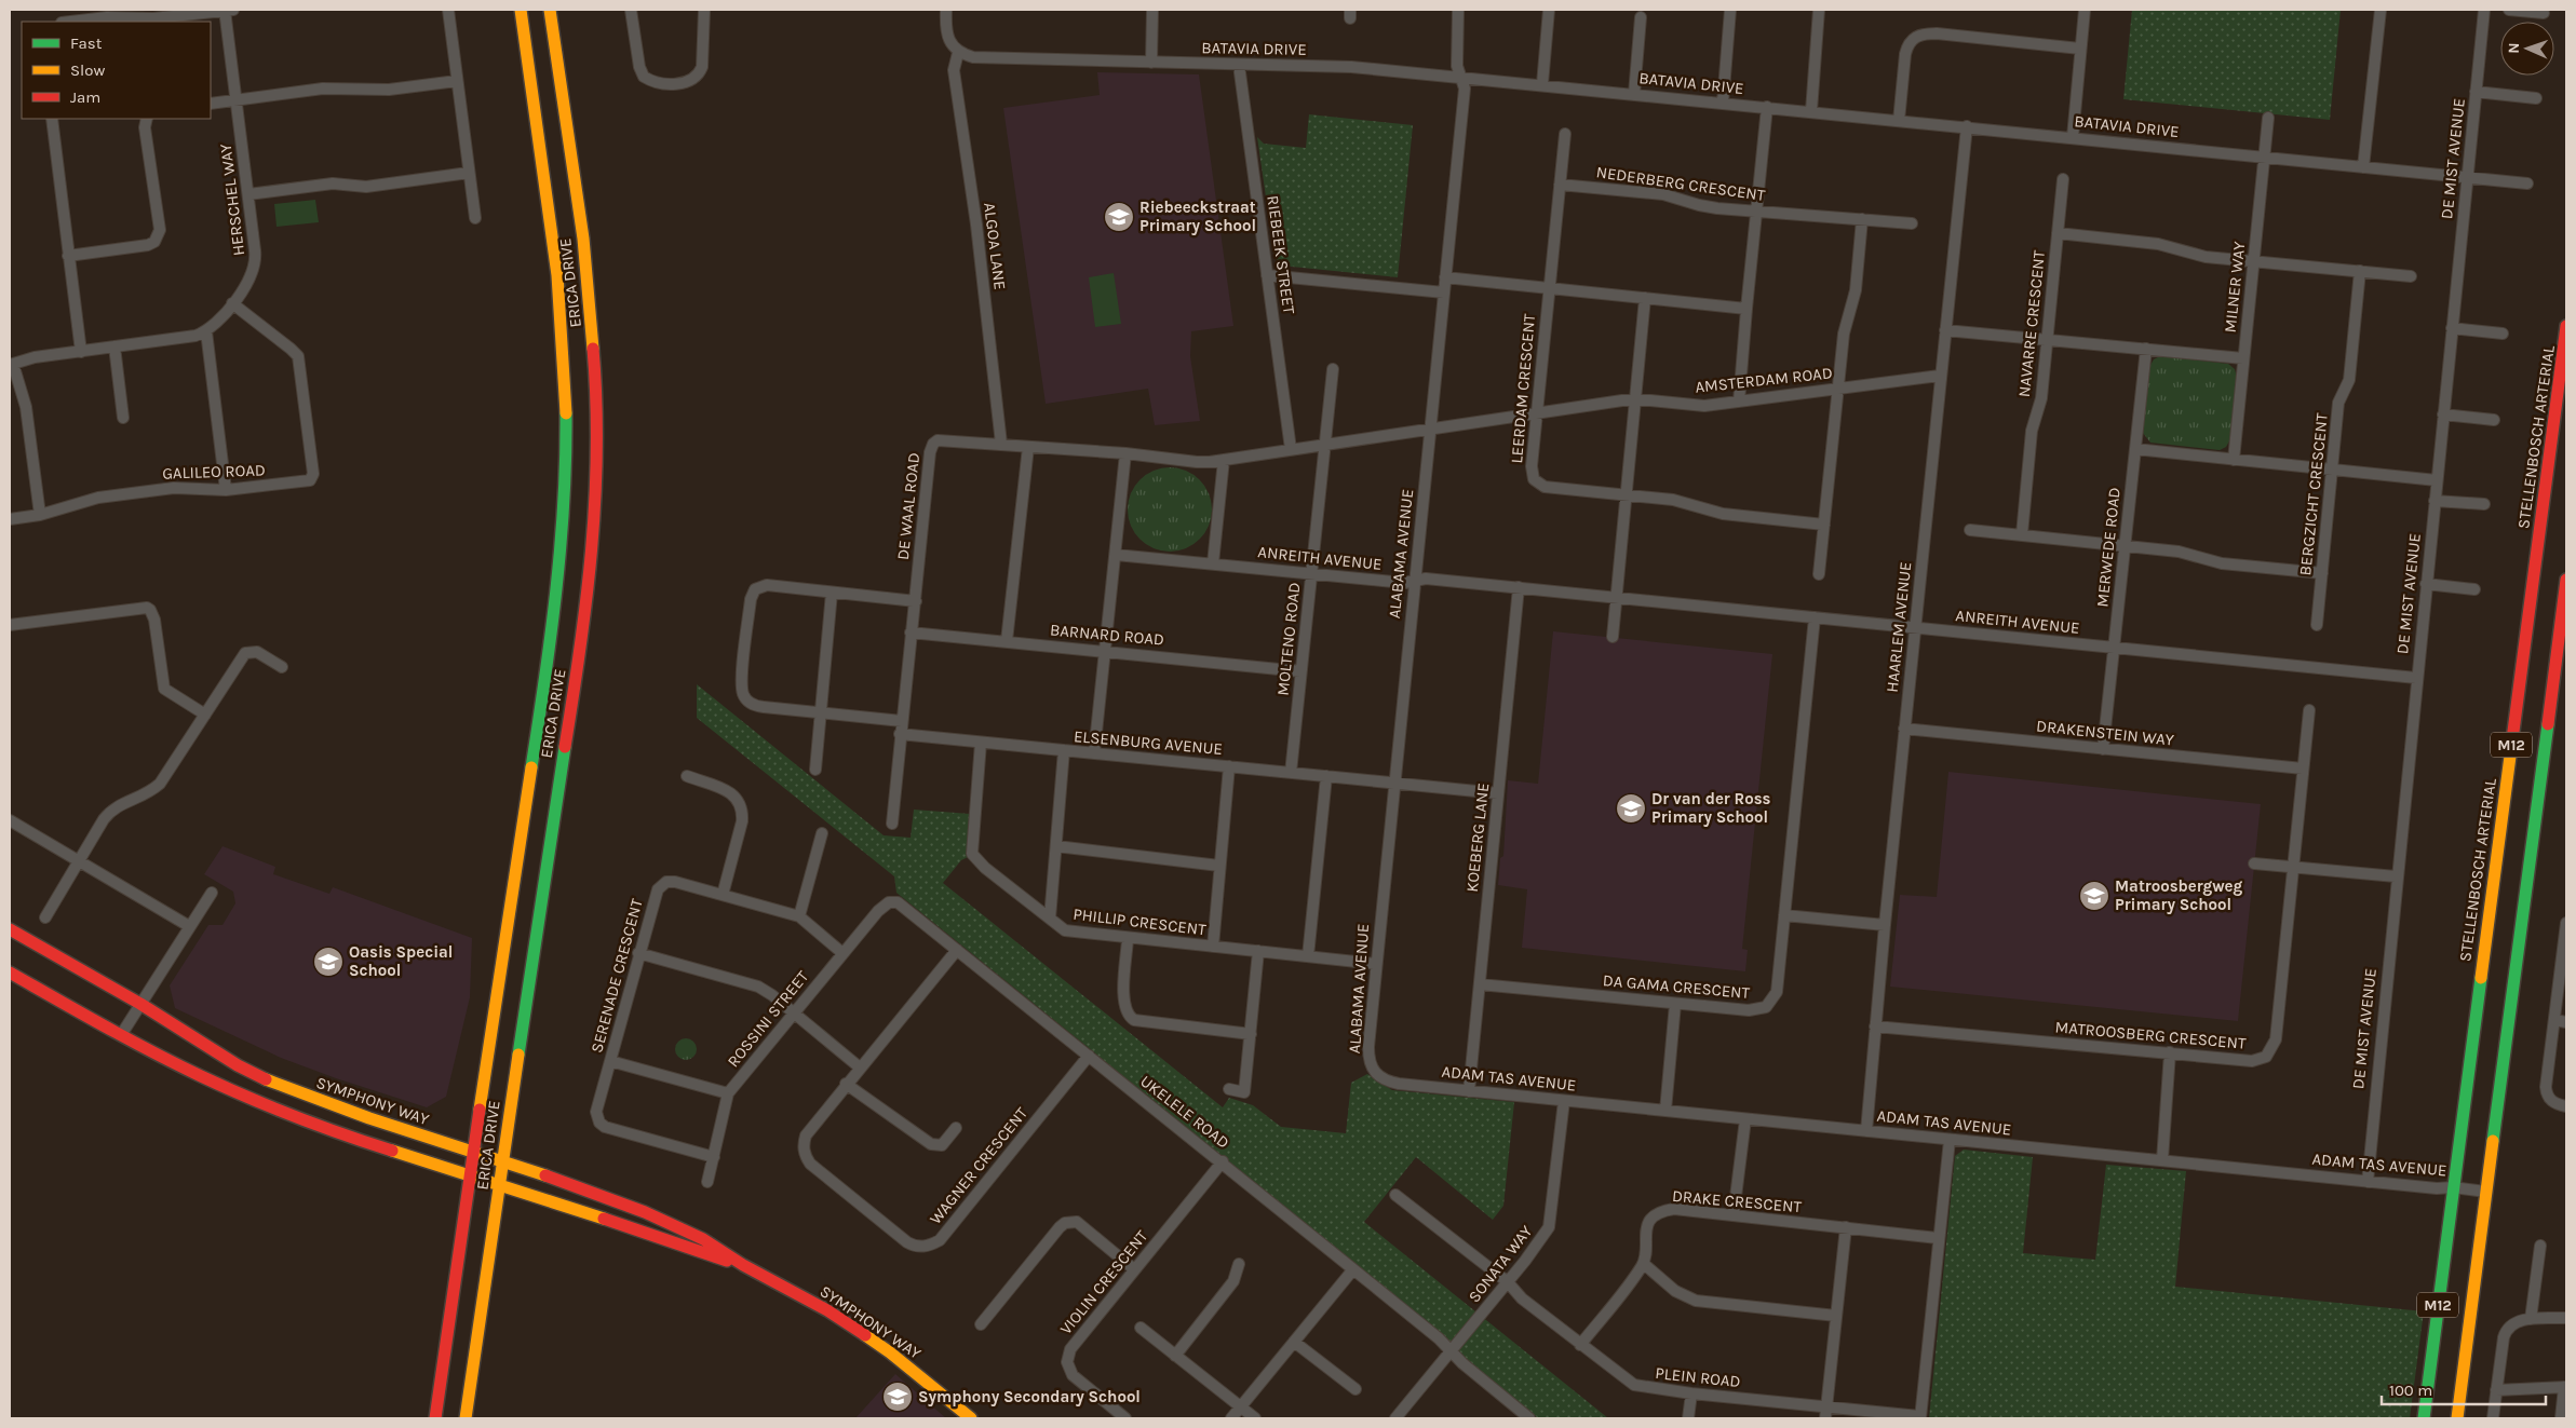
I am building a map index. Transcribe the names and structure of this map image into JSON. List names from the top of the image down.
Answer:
{
  "streets": {
    "main road": [
      "ERICA DRIVE",
      "STELLENBOSCH ARTERIAL",
      "M12",
      "SYMPHONY WAY"
    ],
    "street": [
      "BATAVIA DRIVE",
      "DE MIST AVENUE",
      "NEDERBERG CRESCENT",
      "HERSCHEL WAY",
      "ALGOA LANE",
      "RIEBEEK STREET",
      "MILNER WAY",
      "NAVARRE CRESCENT",
      "AMSTERDAM ROAD",
      "LEERDAM CRESCENT",
      "GALILEO ROAD",
      "BERGZICHT CRESCENT",
      "DE WAAL ROAD",
      "MERWEDE ROAD",
      "ALABAMA AVENUE",
      "ANREITH AVENUE",
      "HAARLEM AVENUE",
      "BARNARD ROAD",
      "MOLTENO ROAD",
      "DRAKENSTEIN WAY",
      "ELSENBURG AVENUE",
      "KOEBERG LANE",
      "PHILLIP CRESCENT",
      "SERENADE CRESCENT",
      "DA GAMA CRESCENT",
      "ROSSINI STREET",
      "MATROOSBERG CRESCENT",
      "ADAM TAS AVENUE",
      "UKELELE ROAD",
      "WAGNER CRESCENT",
      "DRAKE CRESCENT",
      "SONATA WAY",
      "VIOLIN CRESCENT",
      "PLEIN ROAD"
    ]
  },
  "crossings": [
    ["BATAVIA DRIVE", "DE MIST AVENUE"],
    ["BATAVIA DRIVE", "ALGOA LANE"],
    ["BATAVIA DRIVE", "RIEBEEK STREET"],
    ["BATAVIA DRIVE", "MILNER WAY"],
    ["BATAVIA DRIVE", "ALABAMA AVENUE"],
    ["BATAVIA DRIVE", "HAARLEM AVENUE"],
    ["DE MIST AVENUE", "ANREITH AVENUE"],
    ["DE MIST AVENUE", "ADAM TAS AVENUE"],
    ["NEDERBERG CRESCENT", "LEERDAM CRESCENT"],
    ["HERSCHEL WAY", "GALILEO ROAD"],
    ["ALGOA LANE", "DE WAAL ROAD"],
    ["RIEBEEK STREET", "AMSTERDAM ROAD"],
    ["RIEBEEK STREET", "DE WAAL ROAD"],
    ["ERICA DRIVE", "SYMPHONY WAY"],
    ["AMSTERDAM ROAD", "LEERDAM CRESCENT"],
    ["AMSTERDAM ROAD", "DE WAAL ROAD"],
    ["AMSTERDAM ROAD", "ALABAMA AVENUE"],
    ["AMSTERDAM ROAD", "HAARLEM AVENUE"],
    ["AMSTERDAM ROAD", "MOLTENO ROAD"],
    ["STELLENBOSCH ARTERIAL", "ADAM TAS AVENUE"],
    ["DE WAAL ROAD", "BARNARD ROAD"],
    ["DE WAAL ROAD", "ELSENBURG AVENUE"],
    ["MERWEDE ROAD", "ANREITH AVENUE"],
    ["MERWEDE ROAD", "DRAKENSTEIN WAY"],
    ["ALABAMA AVENUE", "ANREITH AVENUE"],
    ["ALABAMA AVENUE", "ELSENBURG AVENUE"],
    ["ALABAMA AVENUE", "PHILLIP CRESCENT"],
    ["ALABAMA AVENUE", "ADAM TAS AVENUE"],
    ["ANREITH AVENUE", "HAARLEM AVENUE"],
    ["ANREITH AVENUE", "MOLTENO ROAD"],
    ["ANREITH AVENUE", "KOEBERG LANE"],
    ["ANREITH AVENUE", "DA GAMA CRESCENT"],
    ["HAARLEM AVENUE", "DRAKENSTEIN WAY"],
    ["HAARLEM AVENUE", "MATROOSBERG CRESCENT"],
    ["HAARLEM AVENUE", "ADAM TAS AVENUE"],
    ["BARNARD ROAD", "MOLTENO ROAD"],
    ["MOLTENO ROAD", "ELSENBURG AVENUE"],
    ["DRAKENSTEIN WAY", "MATROOSBERG CRESCENT"],
    ["ELSENBURG AVENUE", "KOEBERG LANE"],
    ["ELSENBURG AVENUE", "PHILLIP CRESCENT"],
    ["M12", "ADAM TAS AVENUE"],
    ["KOEBERG LANE", "DA GAMA CRESCENT"],
    ["KOEBERG LANE", "ADAM TAS AVENUE"],
    ["SERENADE CRESCENT", "ROSSINI STREET"],
    ["ROSSINI STREET", "UKELELE ROAD"],
    ["ADAM TAS AVENUE", "SONATA WAY"],
    ["UKELELE ROAD", "WAGNER CRESCENT"],
    ["UKELELE ROAD", "SONATA WAY"],
    ["UKELELE ROAD", "VIOLIN CRESCENT"],
    ["SONATA WAY", "PLEIN ROAD"]
  ],
  "places": {
    "school or university": [
      "Riebeeckstraat Primary School",
      "Dr van der Ross Primary School",
      "Matroosbergweg Primary School",
      "Oasis Special School",
      "Symphony Secondary School"
    ]
  },
  "legend": ["Fast", "Slow", "Jam"],
  "scale_bar": "100 m",
  "north": "left"
}
